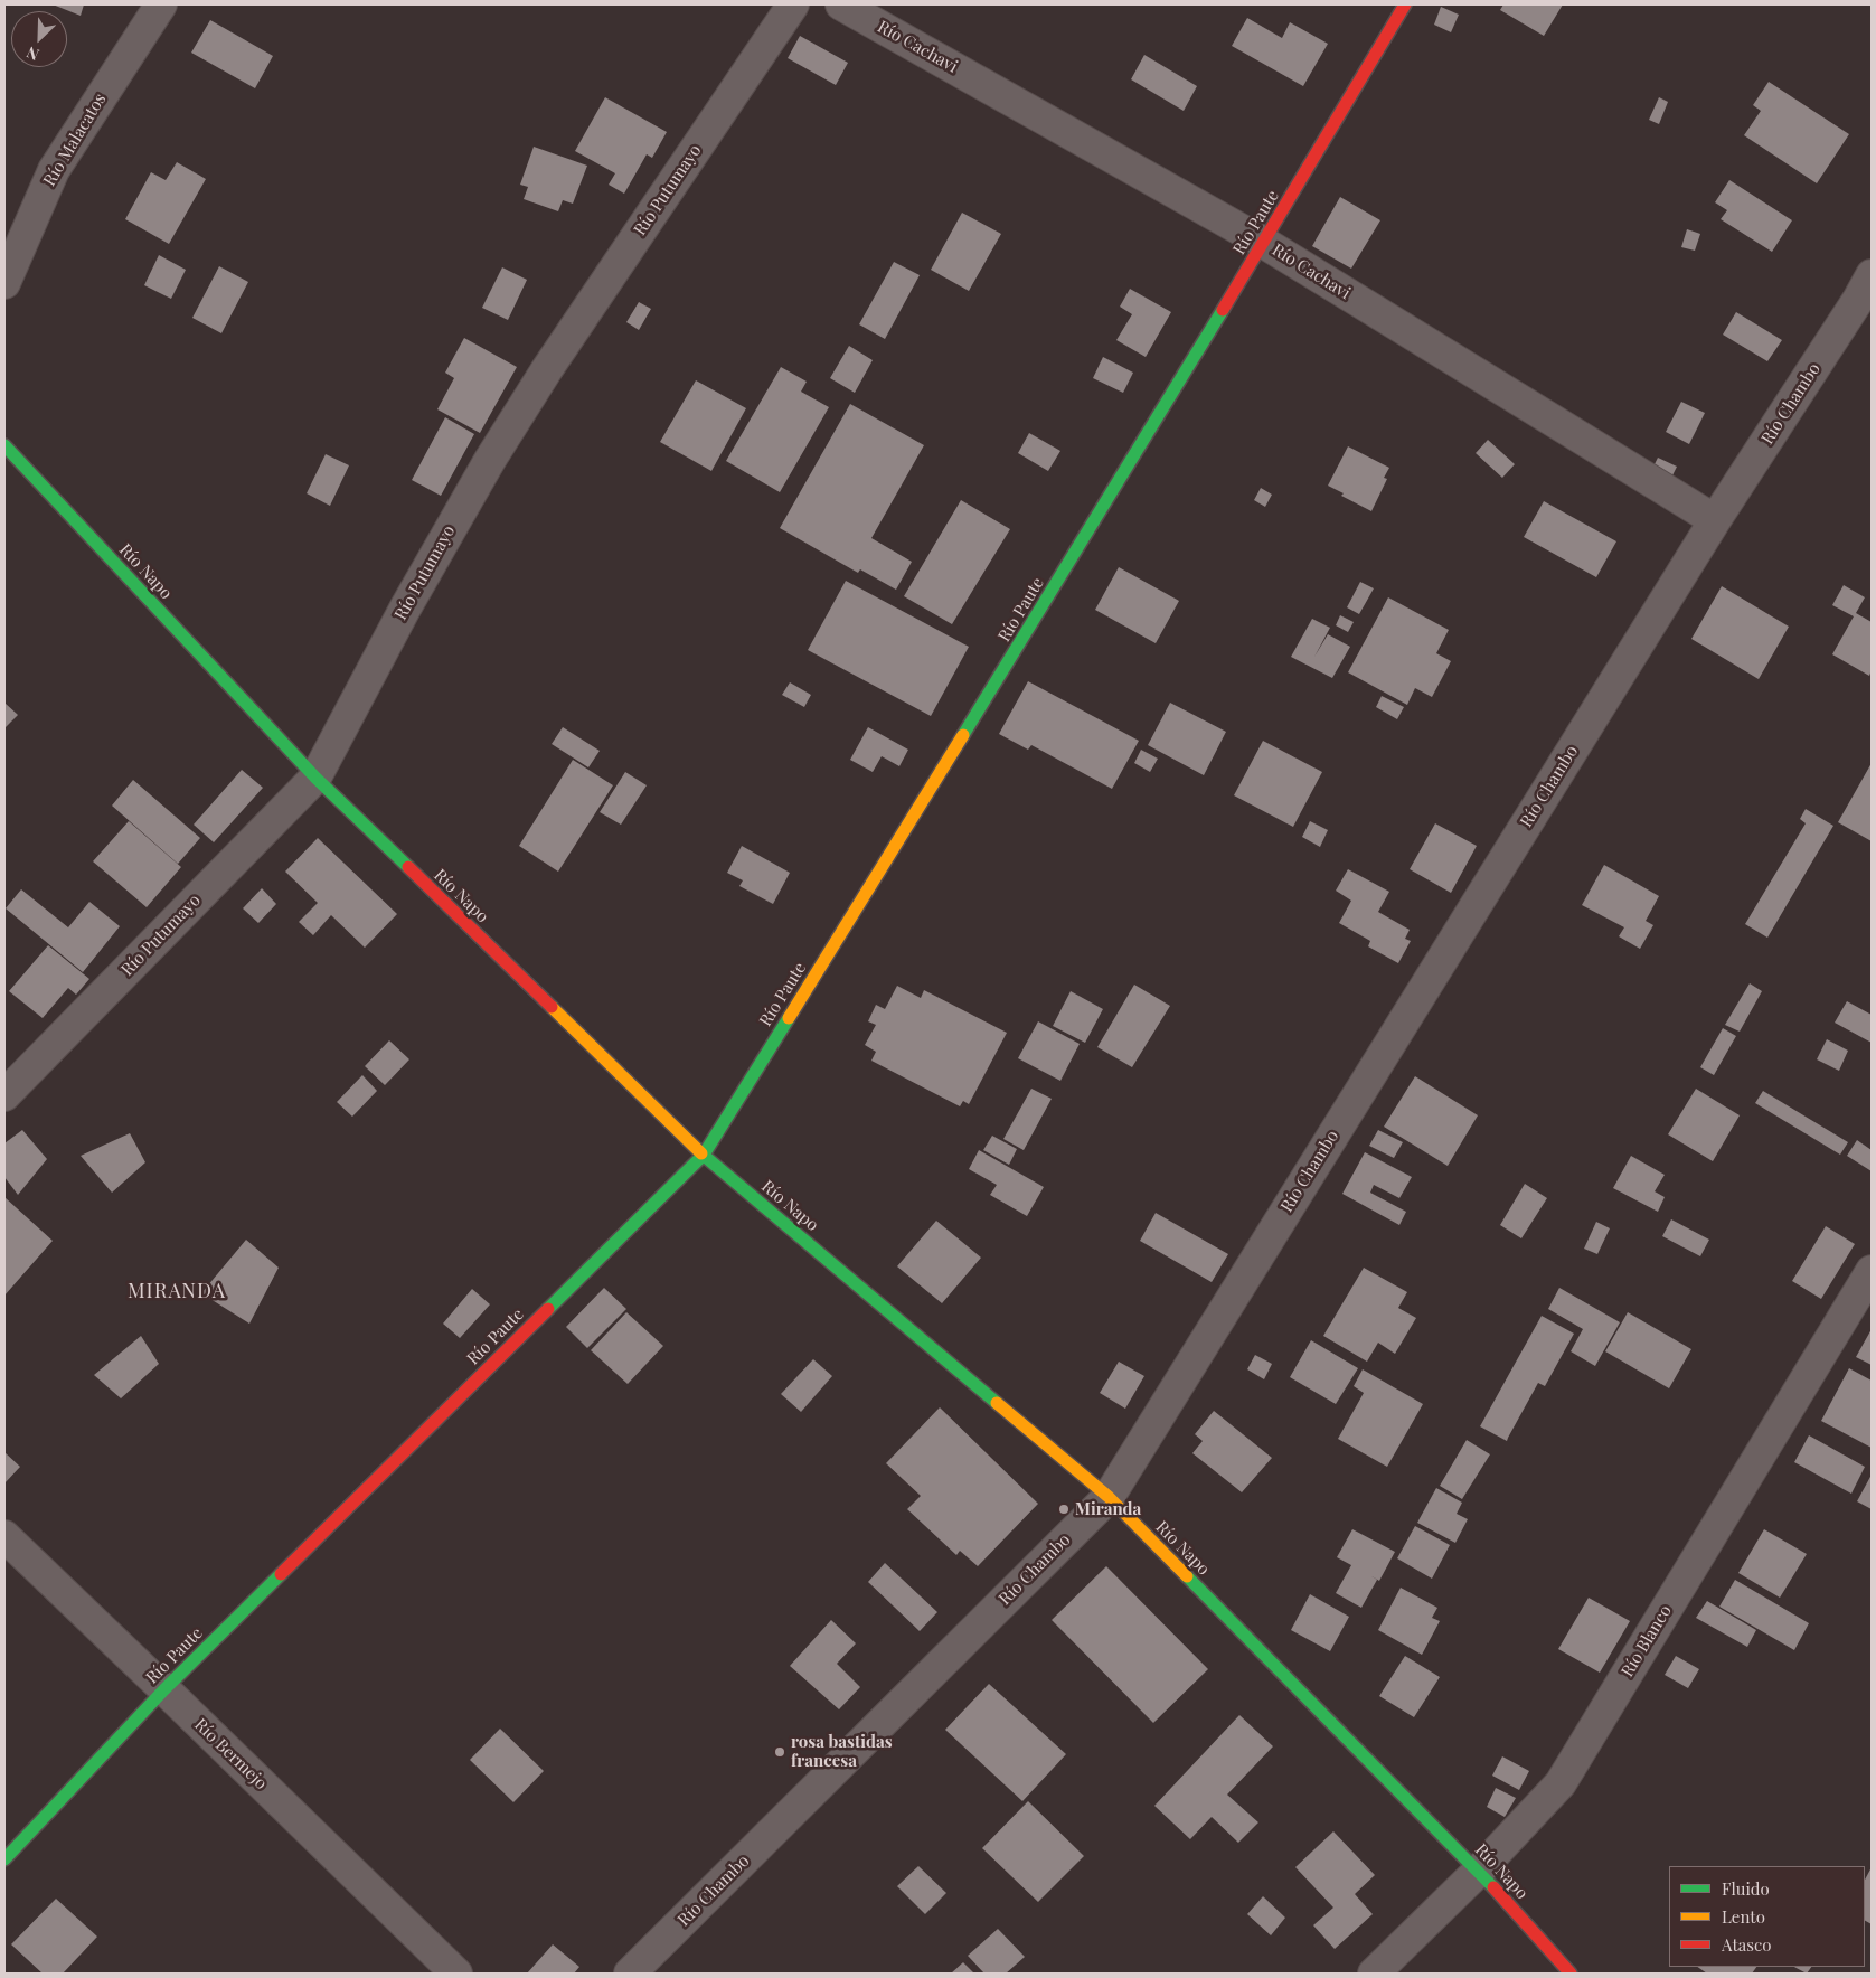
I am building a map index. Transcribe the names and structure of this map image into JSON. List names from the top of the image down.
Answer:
{
  "streets": {
    "street": [
      "Río Cachavi",
      "Río Malacatos",
      "Río Putumayo",
      "Río Paute",
      "Río Chambo",
      "Río Napo",
      "Río Blanco",
      "Río Bermejo"
    ]
  },
  "crossings": [
    ["Río Cachavi", "Río Paute"],
    ["Río Cachavi", "Río Chambo"],
    ["Río Putumayo", "Río Napo"],
    ["Río Paute", "Río Napo"],
    ["Río Paute", "Río Bermejo"],
    ["Río Chambo", "Río Napo"],
    ["Río Napo", "Río Blanco"]
  ],
  "districts": ["MIRANDA"],
  "places": ["Miranda", "rosa bastidas francesa"],
  "legend": ["Fluido", "Lento", "Atasco"],
  "north": "bottom left"
}
